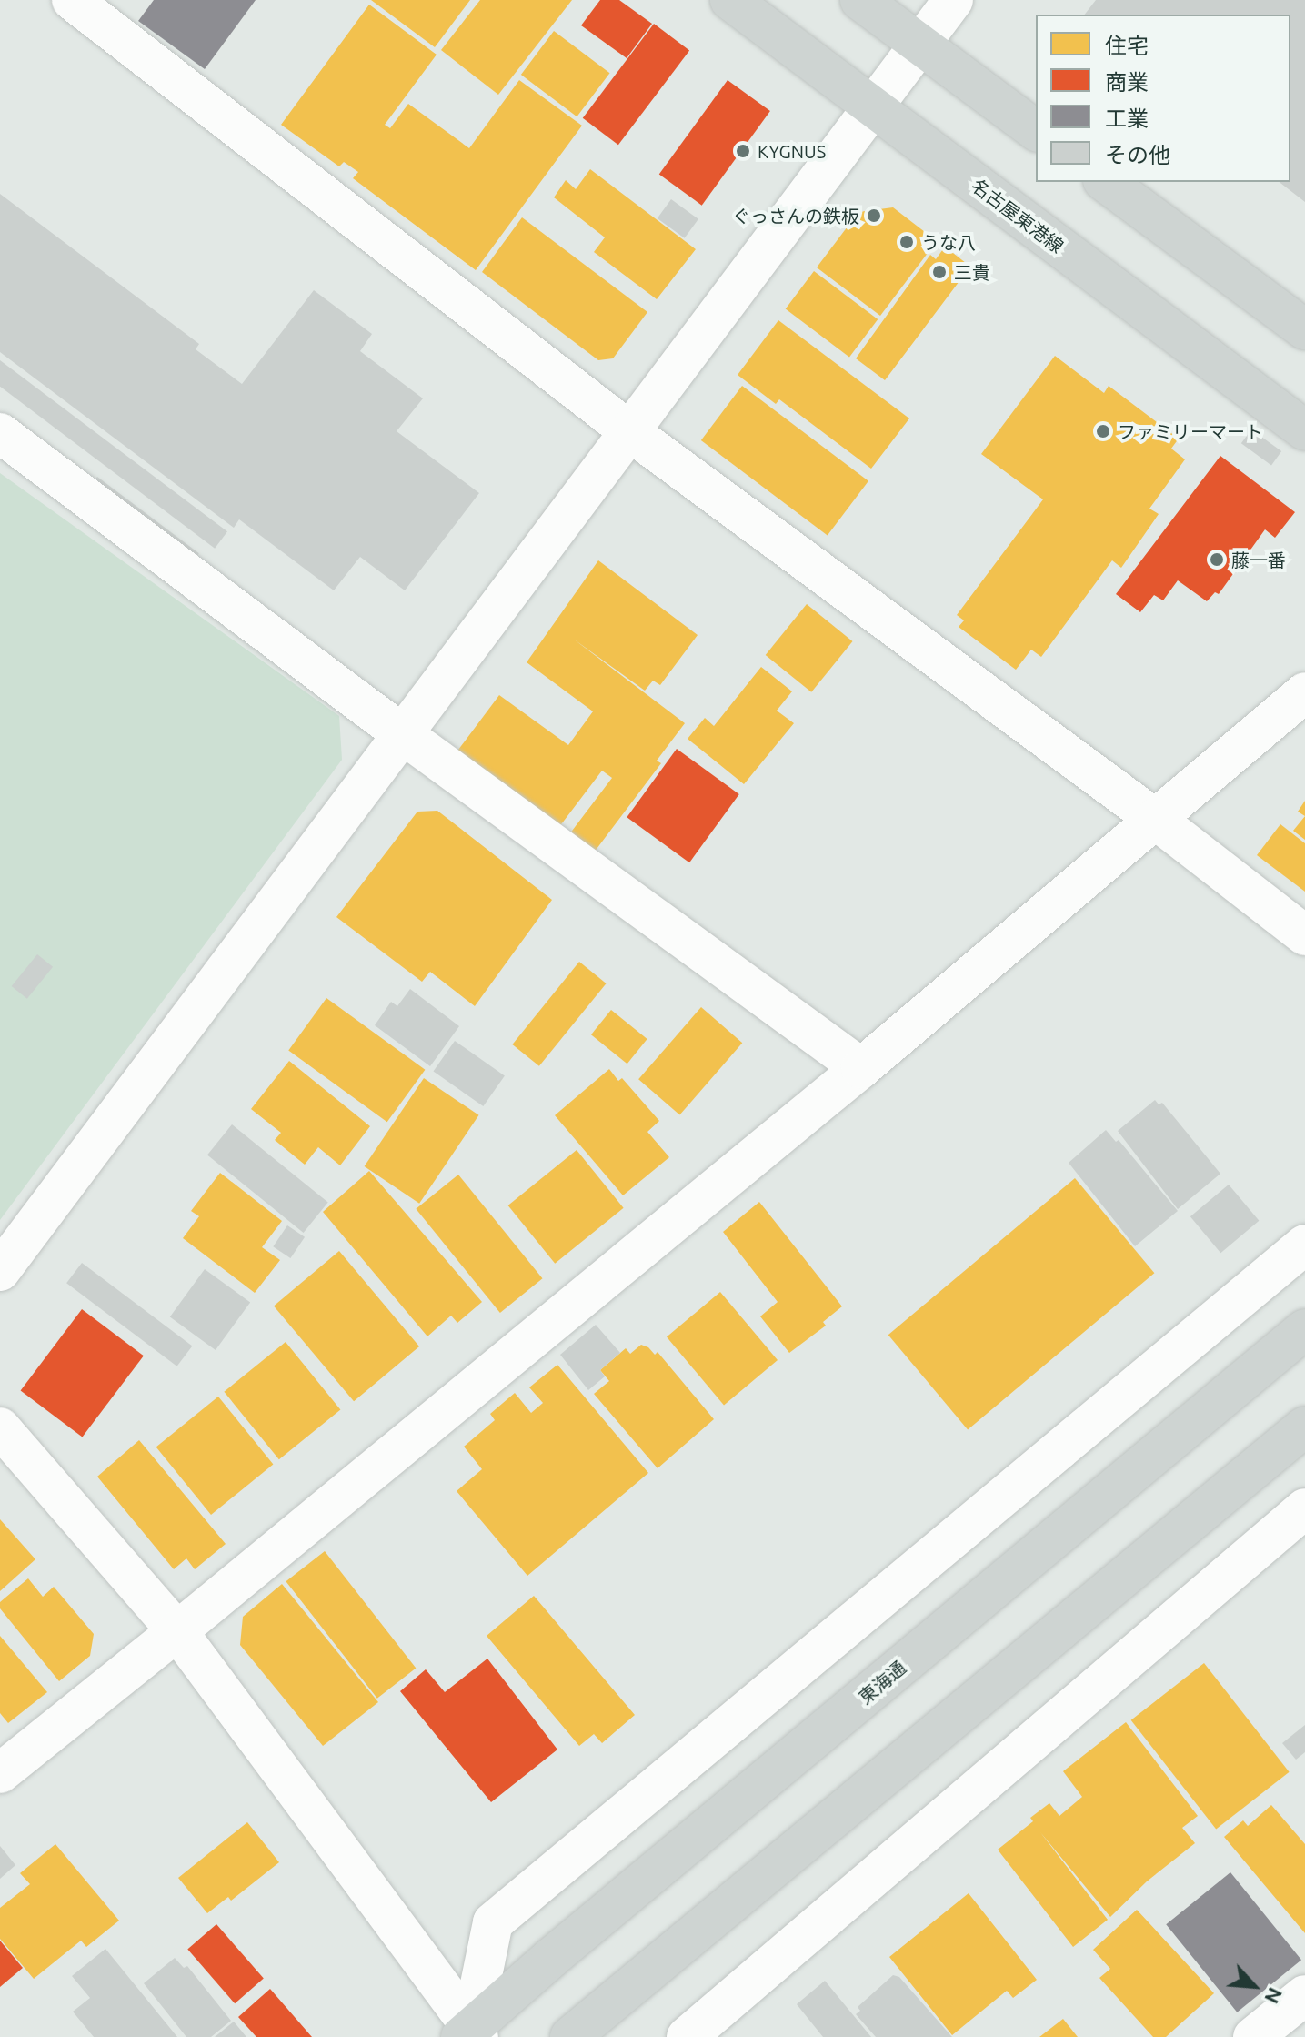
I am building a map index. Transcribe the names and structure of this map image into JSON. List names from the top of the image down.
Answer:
{
  "streets": {
    "main road": ["名古屋東港線", "東海通"]
  },
  "places": [
    "KYGNUS",
    "ぐっさんの鉄板",
    "うな八",
    "三貴",
    "ファミリーマート",
    "藤一番"
  ],
  "legend": [
    "住宅",
    "商業",
    "工業",
    "その他"
  ],
  "north": "bottom right"
}
